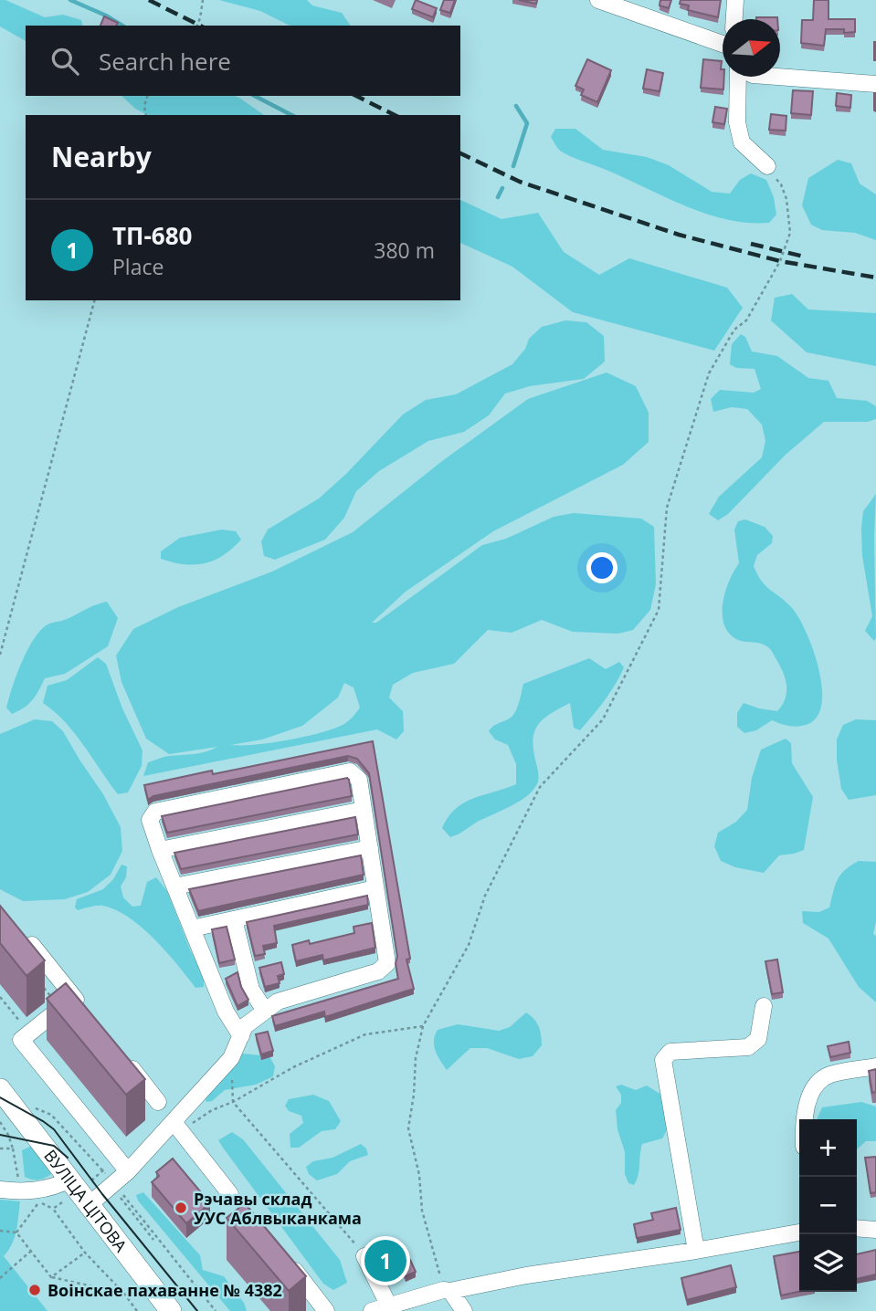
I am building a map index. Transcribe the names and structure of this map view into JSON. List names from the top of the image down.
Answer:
{
  "streets": {
    "main road": ["ВУЛІЦА ЦІТОВА"]
  },
  "places": ["Рэчавы склад УУС Аблвыканкама", "Воінскае пахаванне № 4382"],
  "north": "right",
  "page": {
    "search": "Search here",
    "heading": "Nearby",
    "list": [
      {
        "mark": "1",
        "name": "ТП-680",
        "note": "Place",
        "value": "380 m"
      }
    ],
    "map_buttons": ["+", "−"],
    "pins": "1"
  }
}
